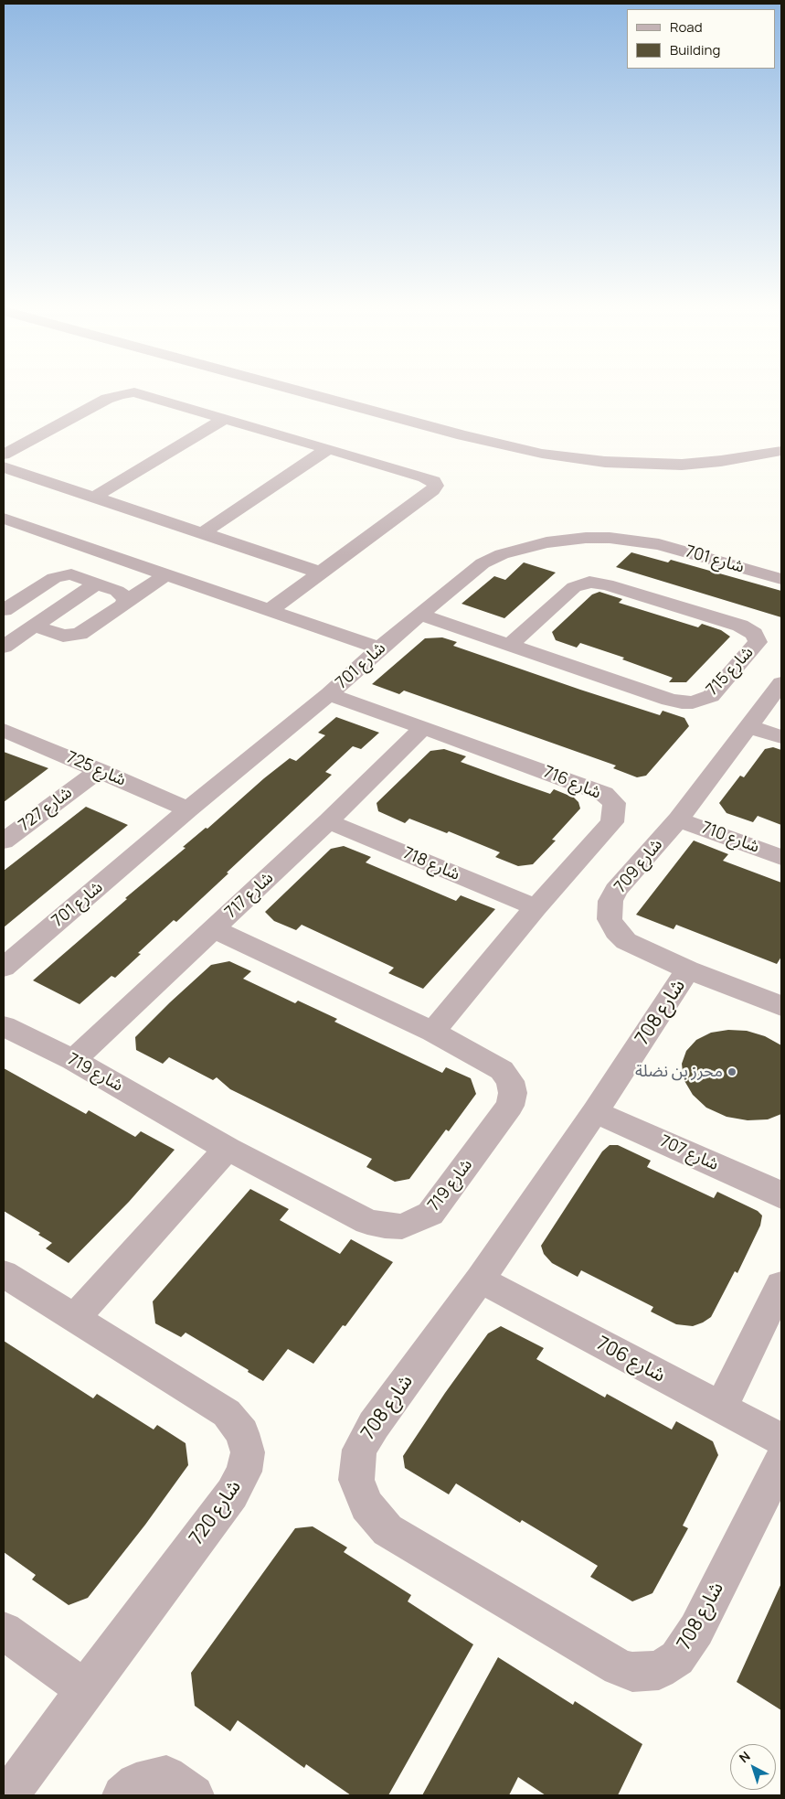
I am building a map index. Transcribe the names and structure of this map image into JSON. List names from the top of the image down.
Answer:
{
  "streets": {
    "street": [
      "شارع 701",
      "شارع 715",
      "شارع 725",
      "شارع 716",
      "شارع 727",
      "شارع 710",
      "شارع 718",
      "شارع 709",
      "شارع 717",
      "شارع 708",
      "شارع 719",
      "شارع 707",
      "شارع 706",
      "شارع 720"
    ]
  },
  "crossings": [
    ["شارع 701", "شارع 715"],
    ["شارع 701", "شارع 725"],
    ["شارع 701", "شارع 716"],
    ["شارع 725", "شارع 727"],
    ["شارع 716", "شارع 718"],
    ["شارع 716", "شارع 717"],
    ["شارع 716", "شارع 719"],
    ["شارع 710", "شارع 709"],
    ["شارع 718", "شارع 717"],
    ["شارع 709", "شارع 708"],
    ["شارع 717", "شارع 719"],
    ["شارع 708", "شارع 707"],
    ["شارع 708", "شارع 706"]
  ],
  "places": ["محرز بن نضلة"],
  "legend": ["Road", "Building"],
  "north": "top left"
}
